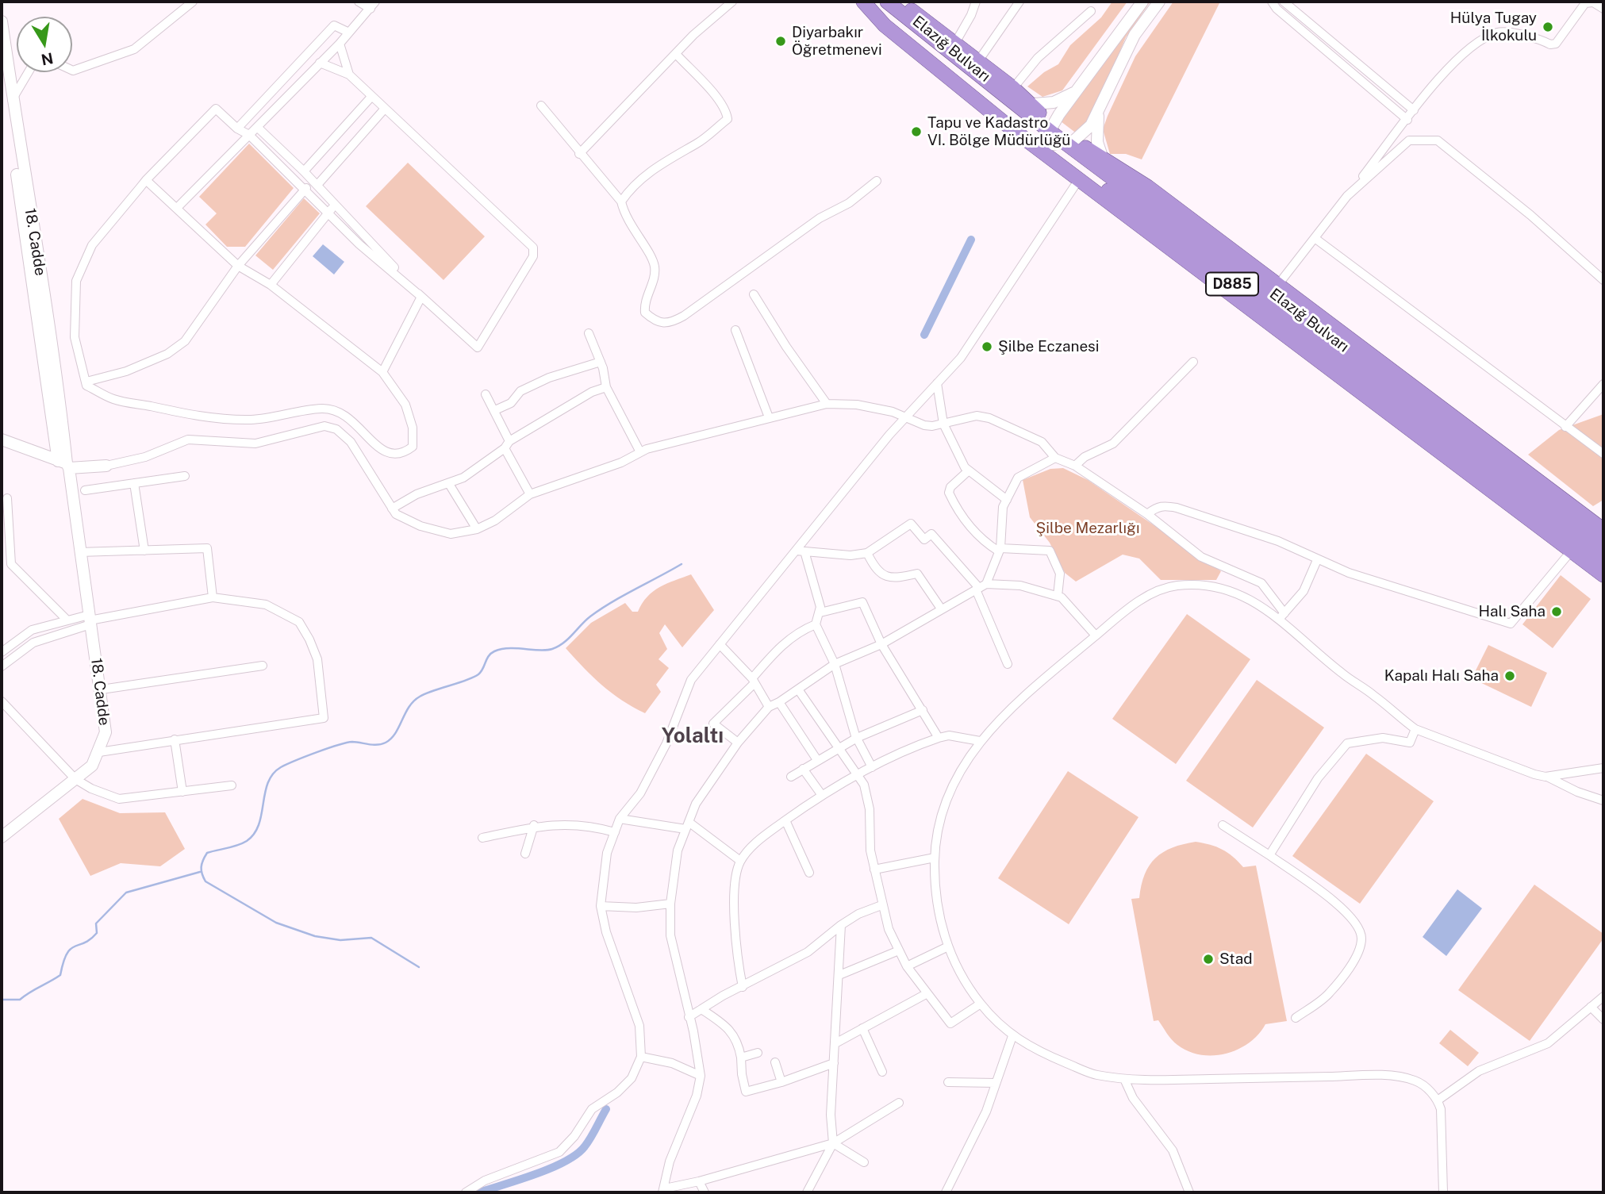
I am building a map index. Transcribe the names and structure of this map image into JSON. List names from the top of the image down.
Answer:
{
  "streets": {
    "highway": ["Elazığ Bulvarı", "D885"],
    "street": ["18. Cadde"]
  },
  "districts": ["Yolaltı"],
  "parks": ["Şilbe Mezarlığı"],
  "places": [
    "Hülya Tugay İlkokulu",
    "Diyarbakır Öğretmenevi",
    "Tapu ve Kadastro VI. Bölge Müdürlüğü",
    "Şilbe Eczanesi",
    "Halı Saha",
    "Kapalı Halı Saha",
    "Stad"
  ],
  "north": "bottom"
}
